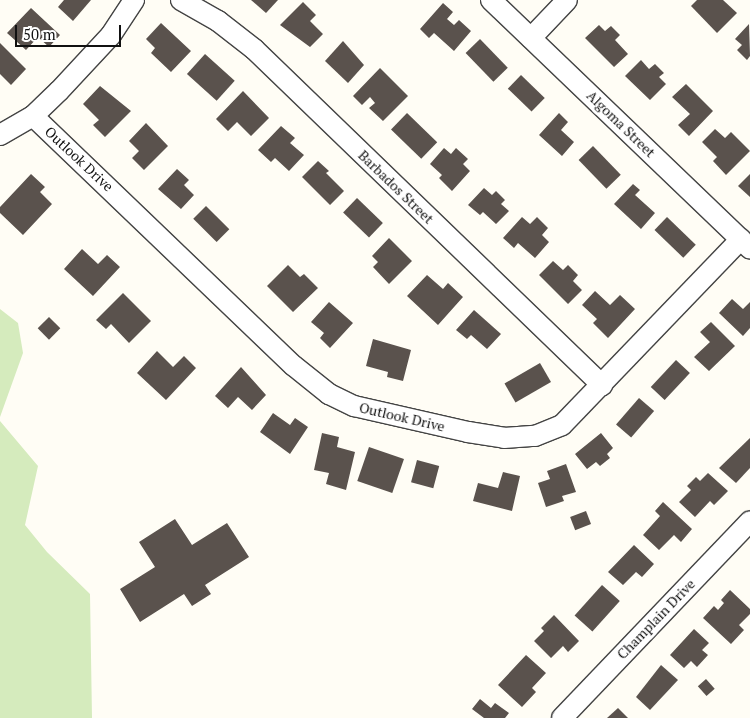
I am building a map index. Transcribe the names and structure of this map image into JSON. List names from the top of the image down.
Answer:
{
  "streets": {
    "street": [
      "Algoma Street",
      "Outlook Drive",
      "Barbados Street",
      "Champlain Drive"
    ]
  },
  "crossings": [
    ["Algoma Street", "Outlook Drive"],
    ["Outlook Drive", "Barbados Street"]
  ],
  "scale_bar": "50 m"
}
